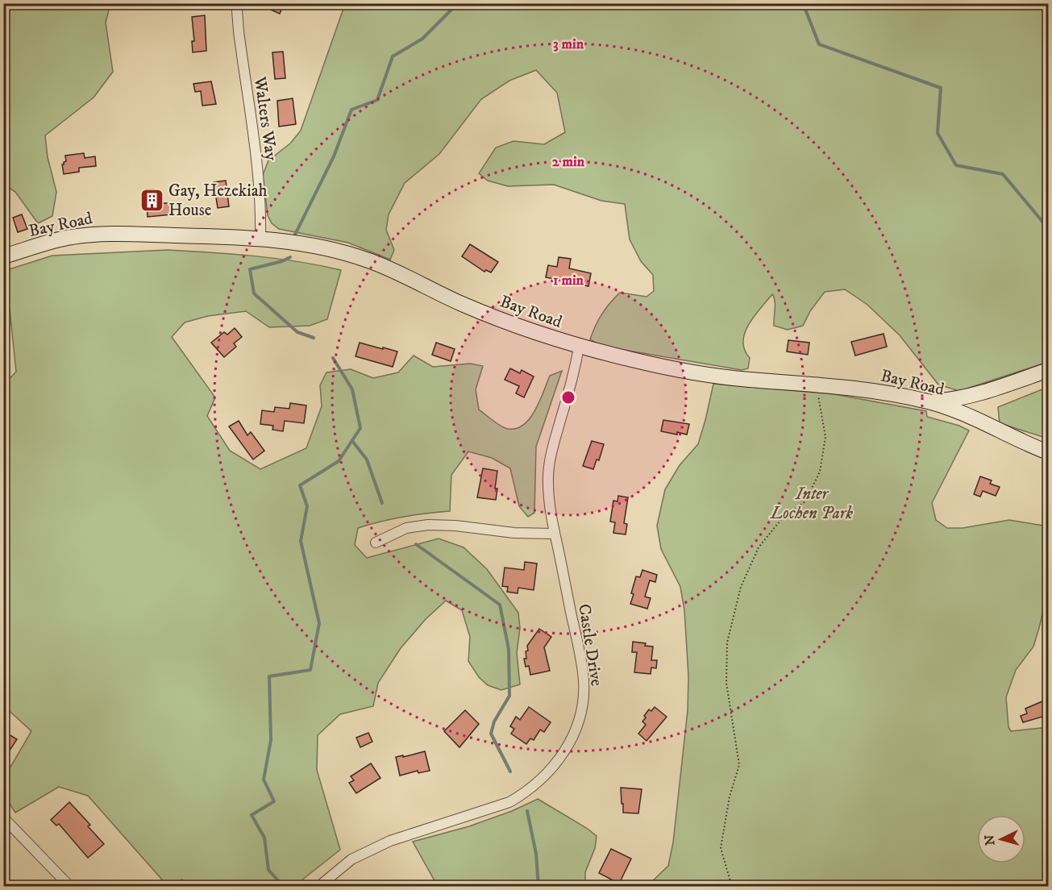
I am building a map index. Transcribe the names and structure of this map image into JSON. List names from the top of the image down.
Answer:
{
  "streets": {
    "main road": ["Bay Road"],
    "street": ["Walters Way", "Castle Drive"]
  },
  "crossings": [
    ["Walters Way", "Bay Road"],
    ["Bay Road", "Castle Drive"]
  ],
  "parks": ["Inter Lochen Park"],
  "places": {
    "building": ["Gay, Hezekiah House"]
  },
  "north": "left",
  "rings": ["3 min", "2 min", "1 min"]
}
